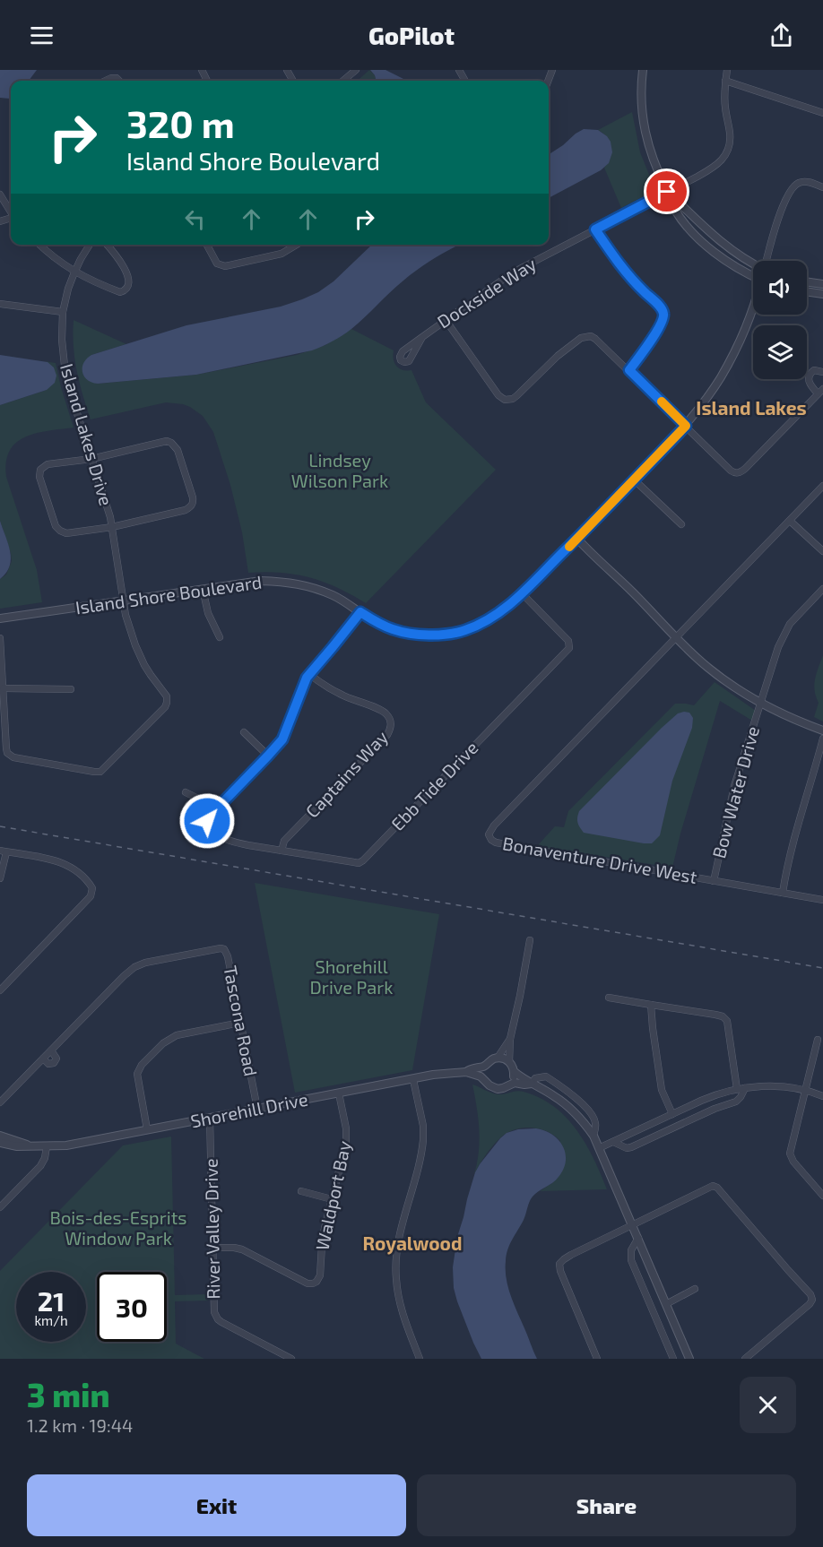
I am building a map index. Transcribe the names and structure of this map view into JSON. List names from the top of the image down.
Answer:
{
  "streets": {
    "street": [
      "Dockside Way",
      "Island Lakes Drive",
      "Island Shore Boulevard",
      "Captains Way",
      "Ebb Tide Drive",
      "Bow Water Drive",
      "Bonaventure Drive West",
      "Tascona Road",
      "Shorehill Drive",
      "Waldport Bay",
      "River Valley Drive"
    ]
  },
  "crossings": [
    ["Island Lakes Drive", "Island Shore Boulevard"],
    ["Island Shore Boulevard", "Ebb Tide Drive"],
    ["Captains Way", "Ebb Tide Drive"],
    ["Bow Water Drive", "Bonaventure Drive West"],
    ["Tascona Road", "Shorehill Drive"],
    ["Shorehill Drive", "Waldport Bay"],
    ["Shorehill Drive", "River Valley Drive"],
    ["Waldport Bay", "River Valley Drive"]
  ],
  "districts": ["Island Lakes", "Royalwood"],
  "parks": ["Lindsey Wilson Park", "Shorehill Drive Park", "Bois-des-Esprits Window Park"],
  "page": {
    "header": "GoPilot",
    "turn": ["320 m", "Island Shore Boulevard"],
    "speed": "21 km/h",
    "limit": "30",
    "heading": ["3 min", "1.2 km · 19:44"],
    "buttons": ["Exit", "Share"]
  }
}
